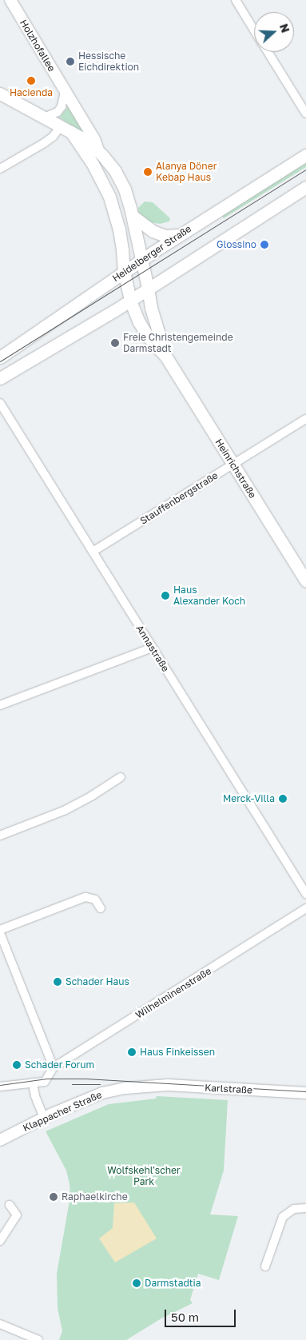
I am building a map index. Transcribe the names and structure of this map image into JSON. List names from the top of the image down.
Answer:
{
  "streets": {
    "main road": ["Heidelberger Straße", "Heinrichstraße"],
    "street": [
      "Holzhofallee",
      "Stauffenbergstraße",
      "Annastraße",
      "Wilhelminenstraße",
      "Karlstraße",
      "Klappacher Straße"
    ]
  },
  "crossings": [
    ["Holzhofallee", "Heinrichstraße"],
    ["Heidelberger Straße", "Heinrichstraße"],
    ["Heinrichstraße", "Stauffenbergstraße"],
    ["Stauffenbergstraße", "Annastraße"],
    ["Karlstraße", "Klappacher Straße"]
  ],
  "parks": ["Wolfskehl'scher Park"],
  "places": [
    "Hessische Eichdirektion",
    "Hacienda",
    "Alanya Döner Kebap Haus",
    "Glossino",
    "Freie Christengemeinde Darmstadt",
    "Haus Alexander Koch",
    "Merck-Villa",
    "Schader Haus",
    "Haus Finkeissen",
    "Schader Forum",
    "Raphaelkirche",
    "Darmstadtia"
  ],
  "scale_bar": "50 m",
  "north": "right"
}
